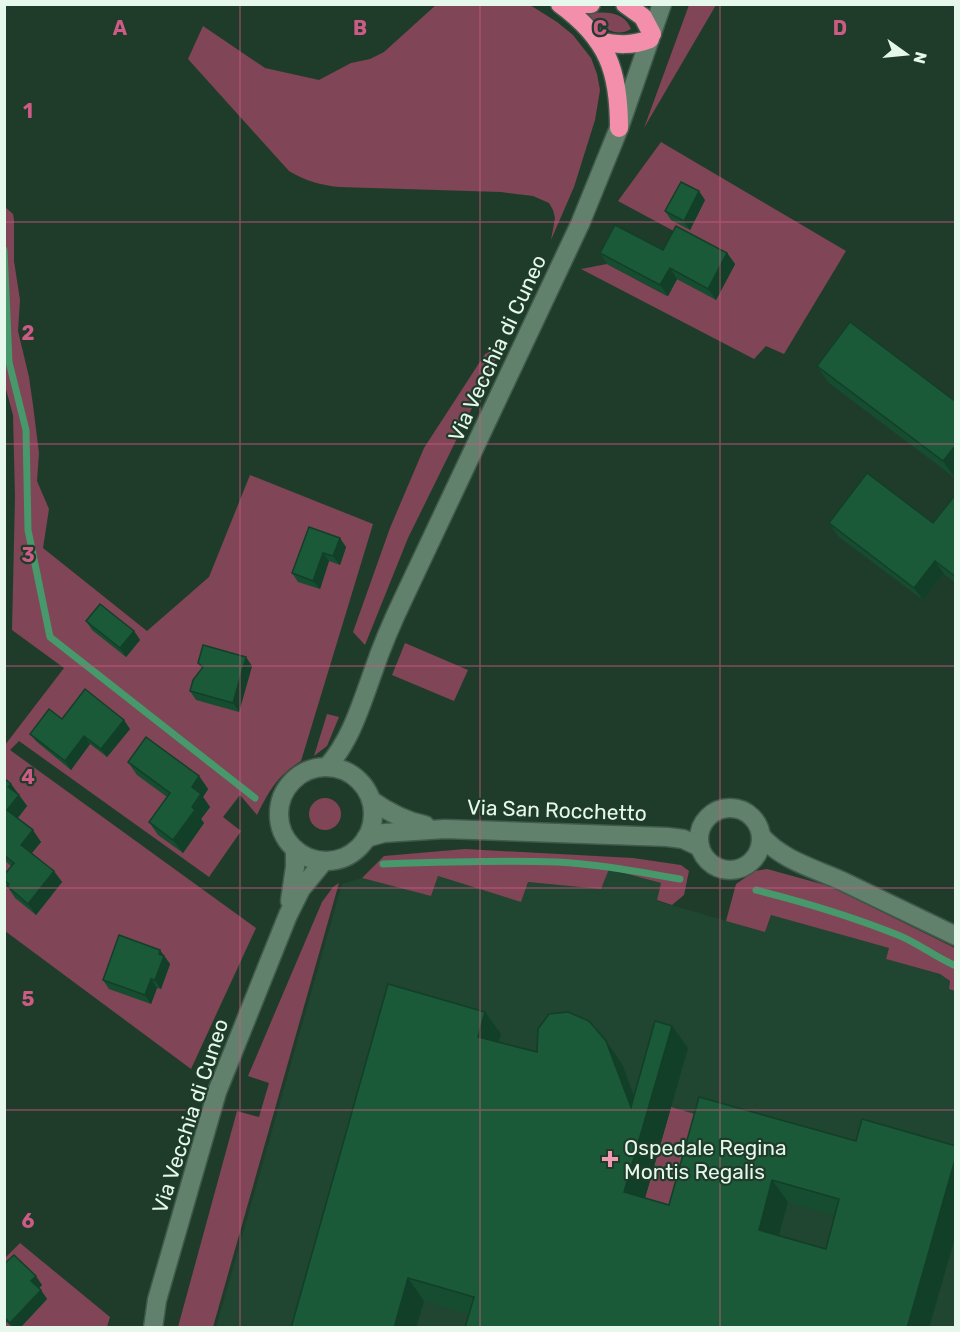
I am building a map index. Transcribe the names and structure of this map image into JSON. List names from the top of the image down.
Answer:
{
  "streets": {
    "street": ["Via Vecchia di Cuneo", "Via San Rocchetto"]
  },
  "crossings": [
    ["Via Vecchia di Cuneo", "Via San Rocchetto"]
  ],
  "places": {
    "health": ["Ospedale Regina Montis Regalis"]
  },
  "north": "right",
  "grid": {
    "columns": [
      "A",
      "B",
      "C",
      "D"
    ],
    "rows": [
      "1",
      "2",
      "3",
      "4",
      "5",
      "6"
    ]
  }
}
